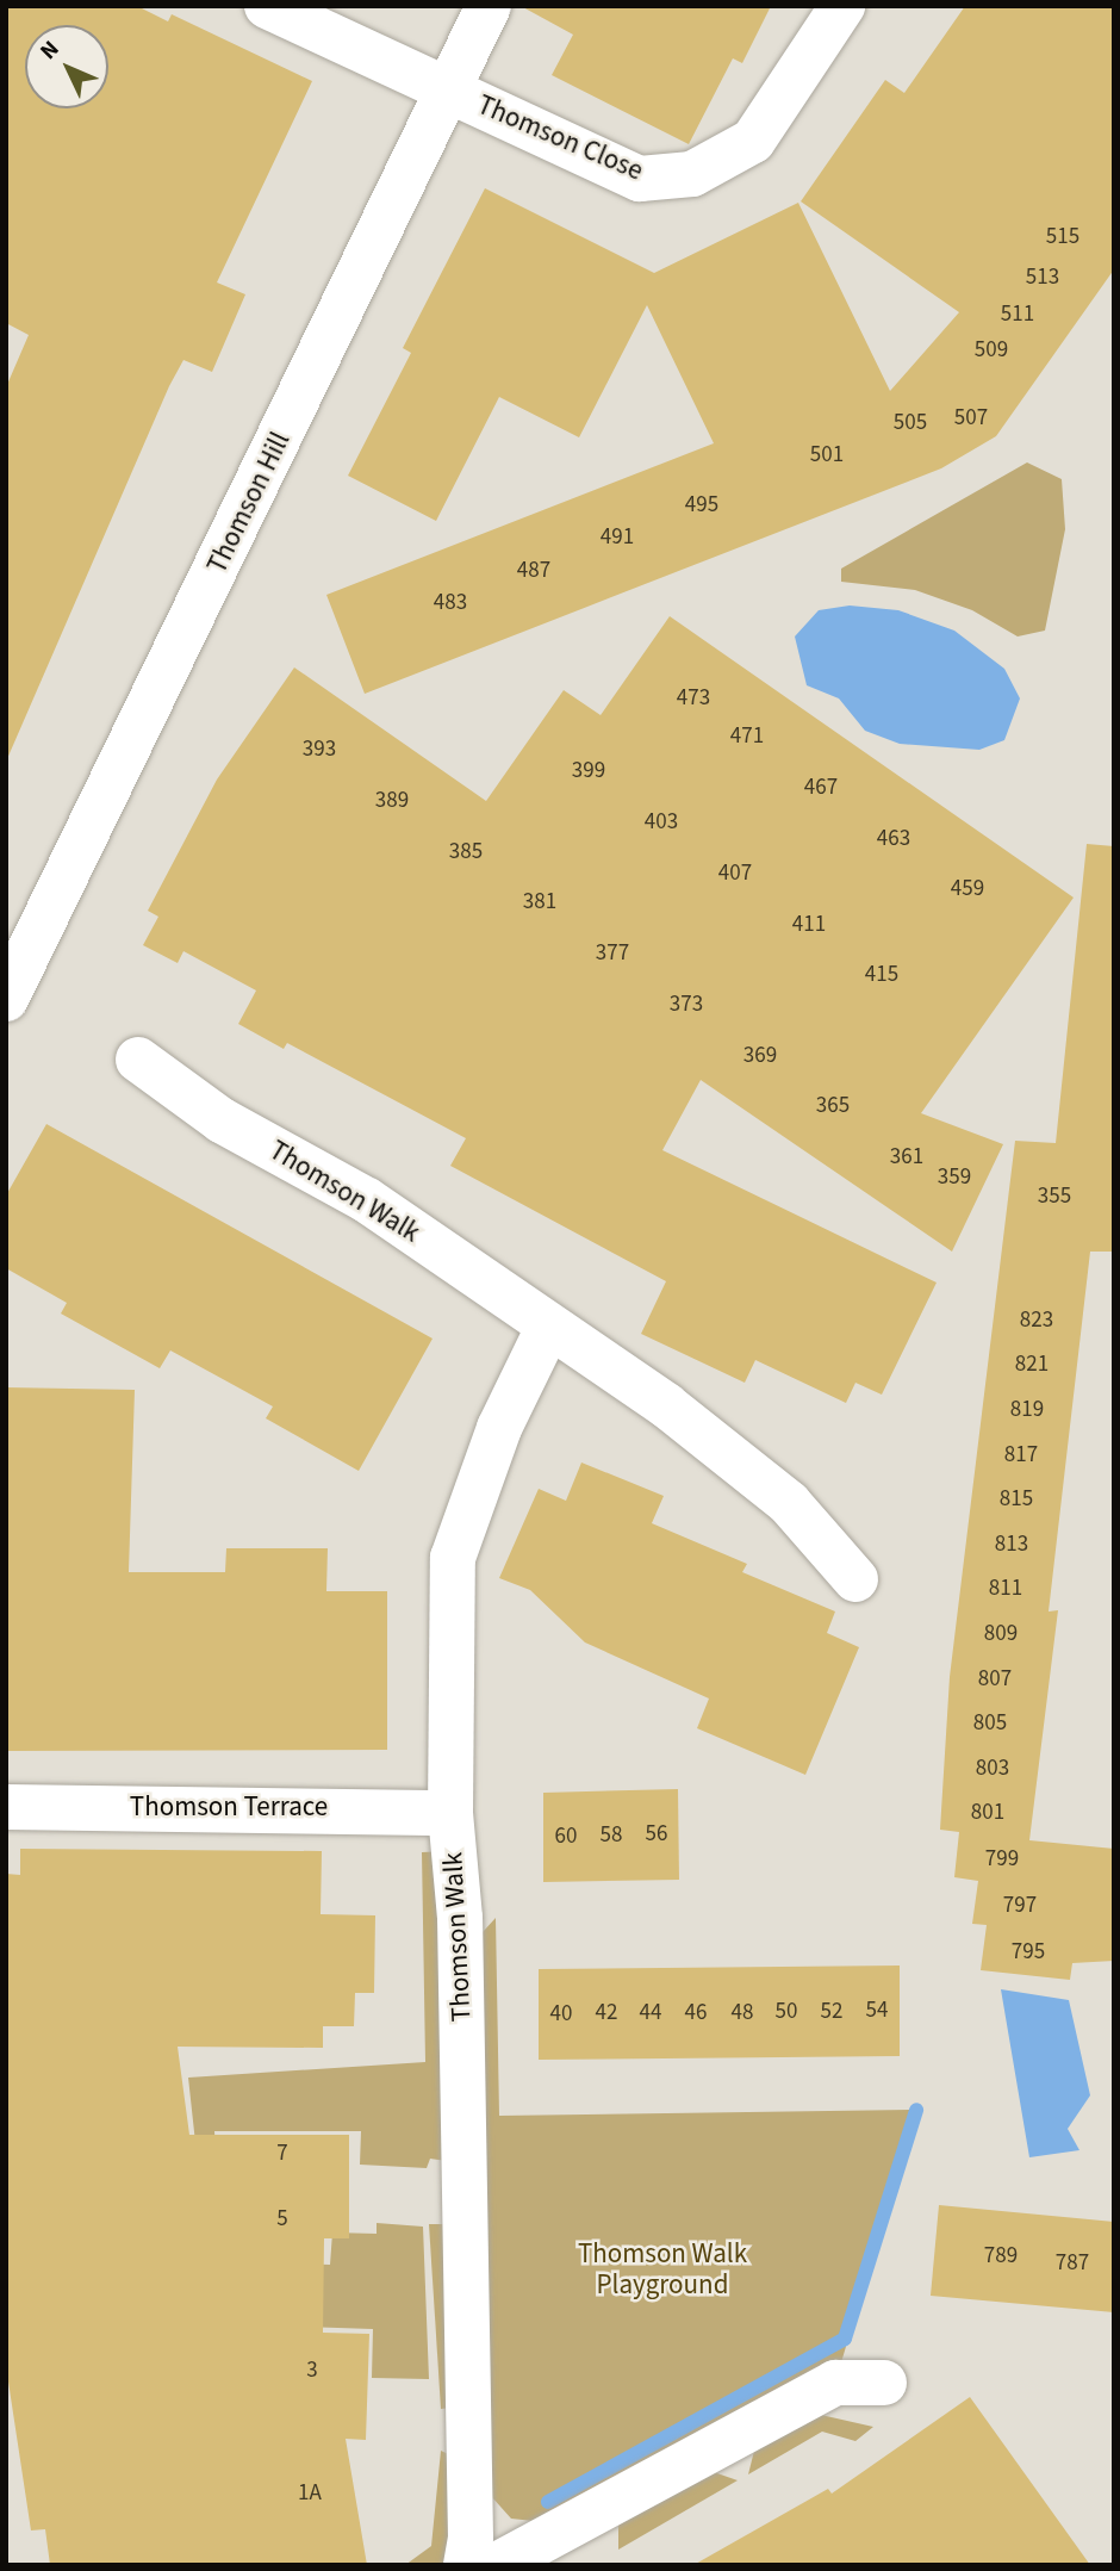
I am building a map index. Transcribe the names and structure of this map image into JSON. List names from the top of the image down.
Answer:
{
  "streets": {
    "street": [
      "Thomson Close",
      "Thomson Hill",
      "Thomson Walk",
      "Thomson Terrace"
    ]
  },
  "crossings": [
    ["Thomson Close", "Thomson Hill"],
    ["Thomson Walk", "Thomson Terrace"]
  ],
  "parks": ["Thomson Walk Playground"],
  "house_numbers": [
    "515",
    "513",
    "511",
    "509",
    "507",
    "505",
    "501",
    "495",
    "491",
    "487",
    "483",
    "473",
    "471",
    "393",
    "399",
    "467",
    "389",
    "403",
    "463",
    "385",
    "407",
    "459",
    "381",
    "411",
    "377",
    "415",
    "373",
    "369",
    "365",
    "361",
    "359",
    "355",
    "823",
    "821",
    "819",
    "817",
    "815",
    "813",
    "811",
    "809",
    "807",
    "805",
    "803",
    "801",
    "56",
    "58",
    "60",
    "799",
    "797",
    "795",
    "54",
    "50",
    "52",
    "42",
    "44",
    "46",
    "48",
    "40",
    "7",
    "5",
    "789",
    "787",
    "3",
    "1A"
  ],
  "north": "top left"
}
